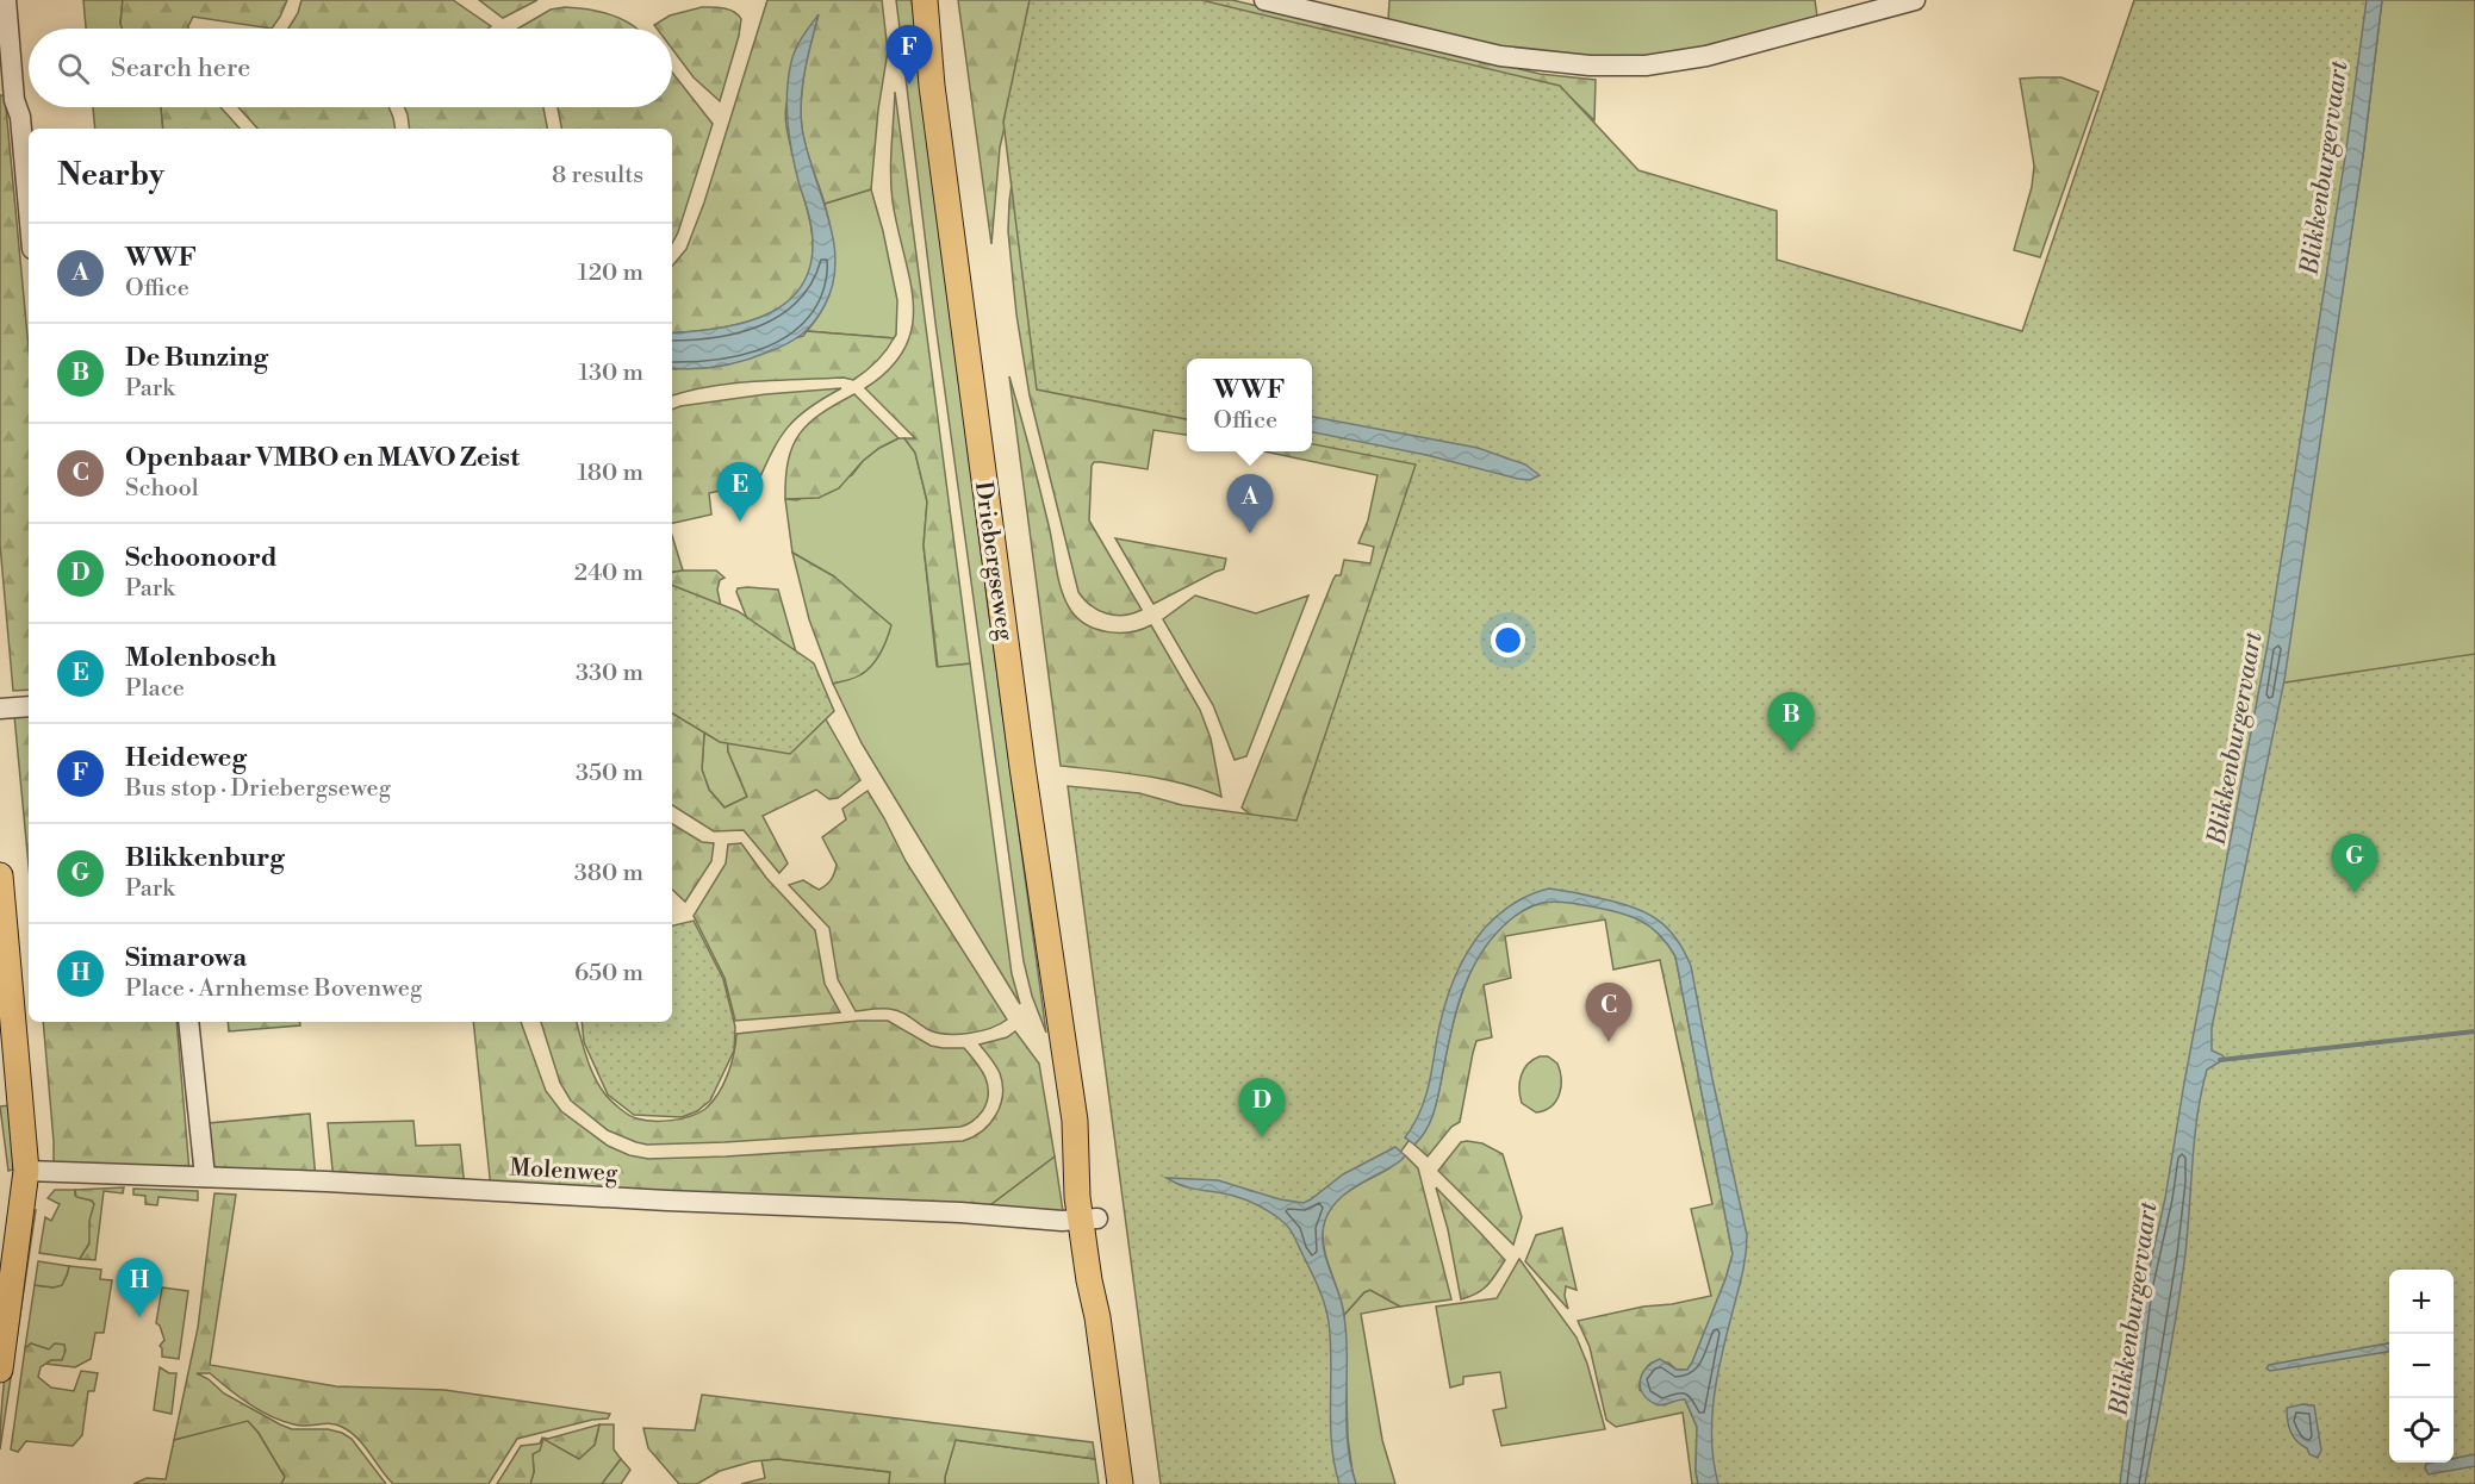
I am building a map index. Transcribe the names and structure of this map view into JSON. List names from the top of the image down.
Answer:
{
  "streets": {
    "main road": ["Driebergseweg"],
    "street": ["Molenweg"]
  },
  "crossings": [
    ["Driebergseweg", "Molenweg"]
  ],
  "water": ["Blikkenburgervaart"],
  "page": {
    "pins": [
      "F",
      "E",
      "A",
      "B",
      "G",
      "C",
      "D",
      "H"
    ],
    "search": "Search here",
    "heading": ["Nearby", "8 results"],
    "list": [
      {
        "mark": "A",
        "name": "WWF",
        "note": "Office",
        "value": "120 m"
      },
      {
        "mark": "B",
        "name": "De Bunzing",
        "note": "Park",
        "value": "130 m"
      },
      {
        "mark": "C",
        "name": "Openbaar VMBO en MAVO Zeist",
        "note": "School",
        "value": "180 m"
      },
      {
        "mark": "D",
        "name": "Schoonoord",
        "note": "Park",
        "value": "240 m"
      },
      {
        "mark": "E",
        "name": "Molenbosch",
        "note": "Place",
        "value": "330 m"
      },
      {
        "mark": "F",
        "name": "Heideweg",
        "note": "Bus stop · Driebergseweg",
        "value": "350 m"
      },
      {
        "mark": "G",
        "name": "Blikkenburg",
        "note": "Park",
        "value": "380 m"
      },
      {
        "mark": "H",
        "name": "Simarowa",
        "note": "Place · Arnhemse Bovenweg",
        "value": "650 m"
      }
    ],
    "popup": ["WWF", "Office"],
    "map_buttons": ["+", "−"]
  }
}
